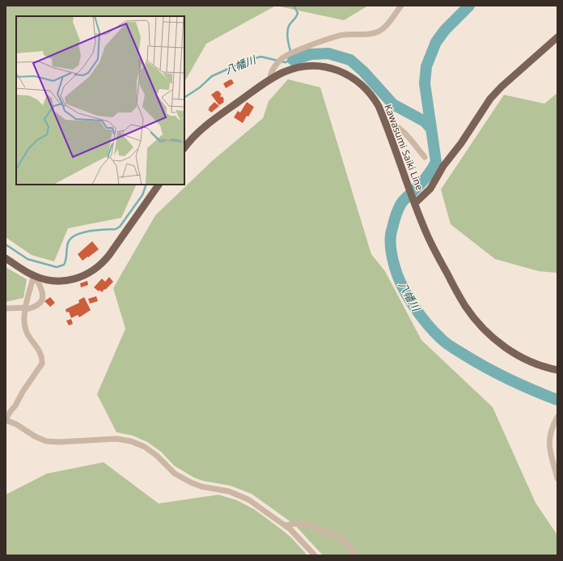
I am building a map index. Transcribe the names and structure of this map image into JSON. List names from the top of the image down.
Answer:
{
  "streets": {
    "main road": ["Kawasumi Saiki Line"]
  },
  "water": ["八幡川"]
}
